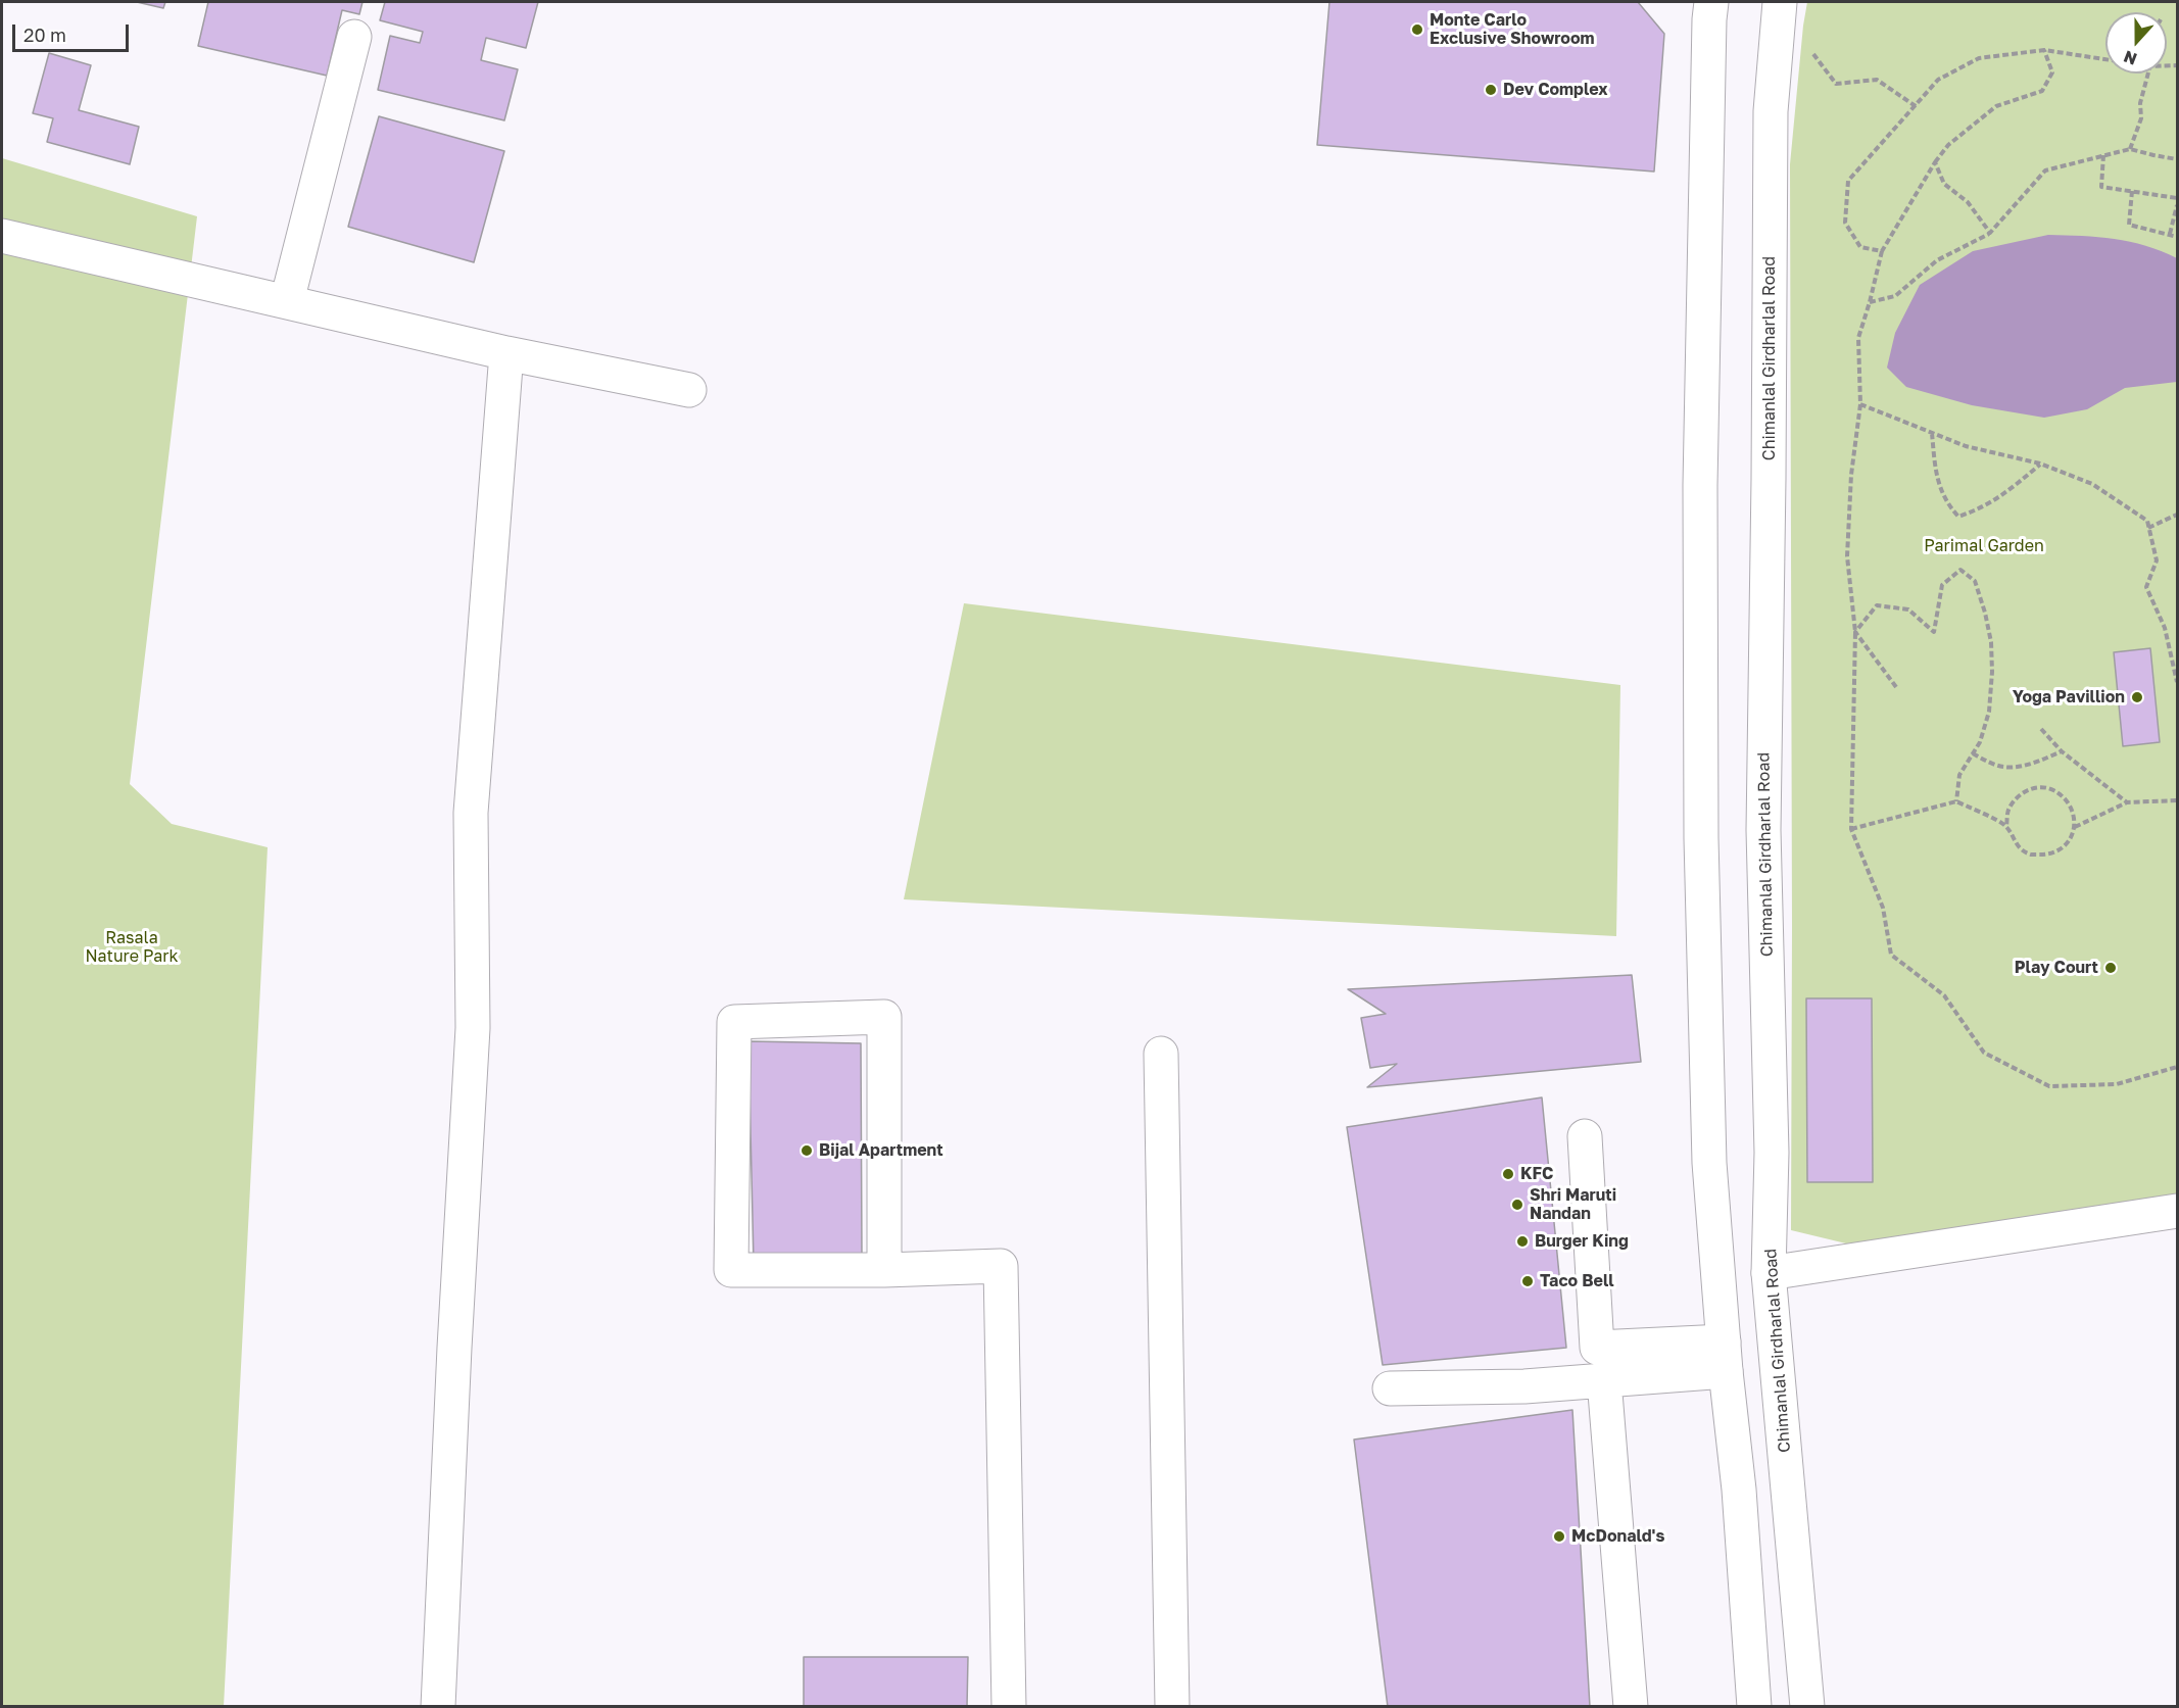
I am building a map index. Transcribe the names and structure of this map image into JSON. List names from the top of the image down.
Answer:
{
  "streets": {
    "street": ["Chimanlal Girdharlal Road"]
  },
  "parks": ["Parimal Garden", "Rasala Nature Park"],
  "places": [
    "Monte Carlo Exclusive Showroom",
    "Dev Complex",
    "Yoga Pavillion",
    "Play Court",
    "Bijal Apartment",
    "KFC",
    "Shri Maruti Nandan",
    "Burger King",
    "Taco Bell",
    "McDonald's"
  ],
  "scale_bar": "20 m",
  "north": "bottom"
}
